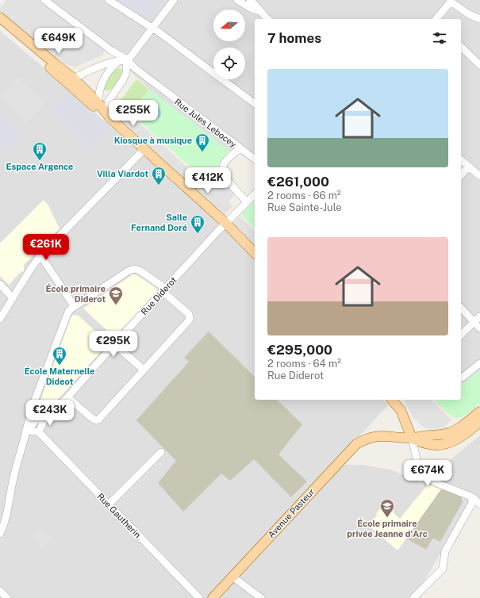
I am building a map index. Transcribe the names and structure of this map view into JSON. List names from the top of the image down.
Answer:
{
  "streets": {
    "main road": ["Avenue Pasteur"],
    "street": ["Rue Jules Lebocey", "Rue Diderot", "Rue Gautherin"]
  },
  "crossings": [
    ["Rue Diderot", "Rue Gautherin"]
  ],
  "places": {
    "building": [
      "Kiosque à musique",
      "Espace Argence",
      "Villa Viardot",
      "Salle Fernand Doré",
      "École Maternelle Dideot"
    ],
    "school or university": ["École primaire Diderot", "École primaire privée Jeanne d'Arc"]
  },
  "north": "left",
  "page": {
    "heading": "7 homes",
    "price": [
      "€649K",
      "€255K",
      "€412K",
      "€261K",
      "€295K",
      "€243K",
      "€674K"
    ],
    "list": [
      {
        "name": "€261,000",
        "note": "2 rooms · 66 m² · Rue Sainte-Jule"
      },
      {
        "name": "€295,000",
        "note": "2 rooms · 64 m² · Rue Diderot"
      }
    ]
  }
}
